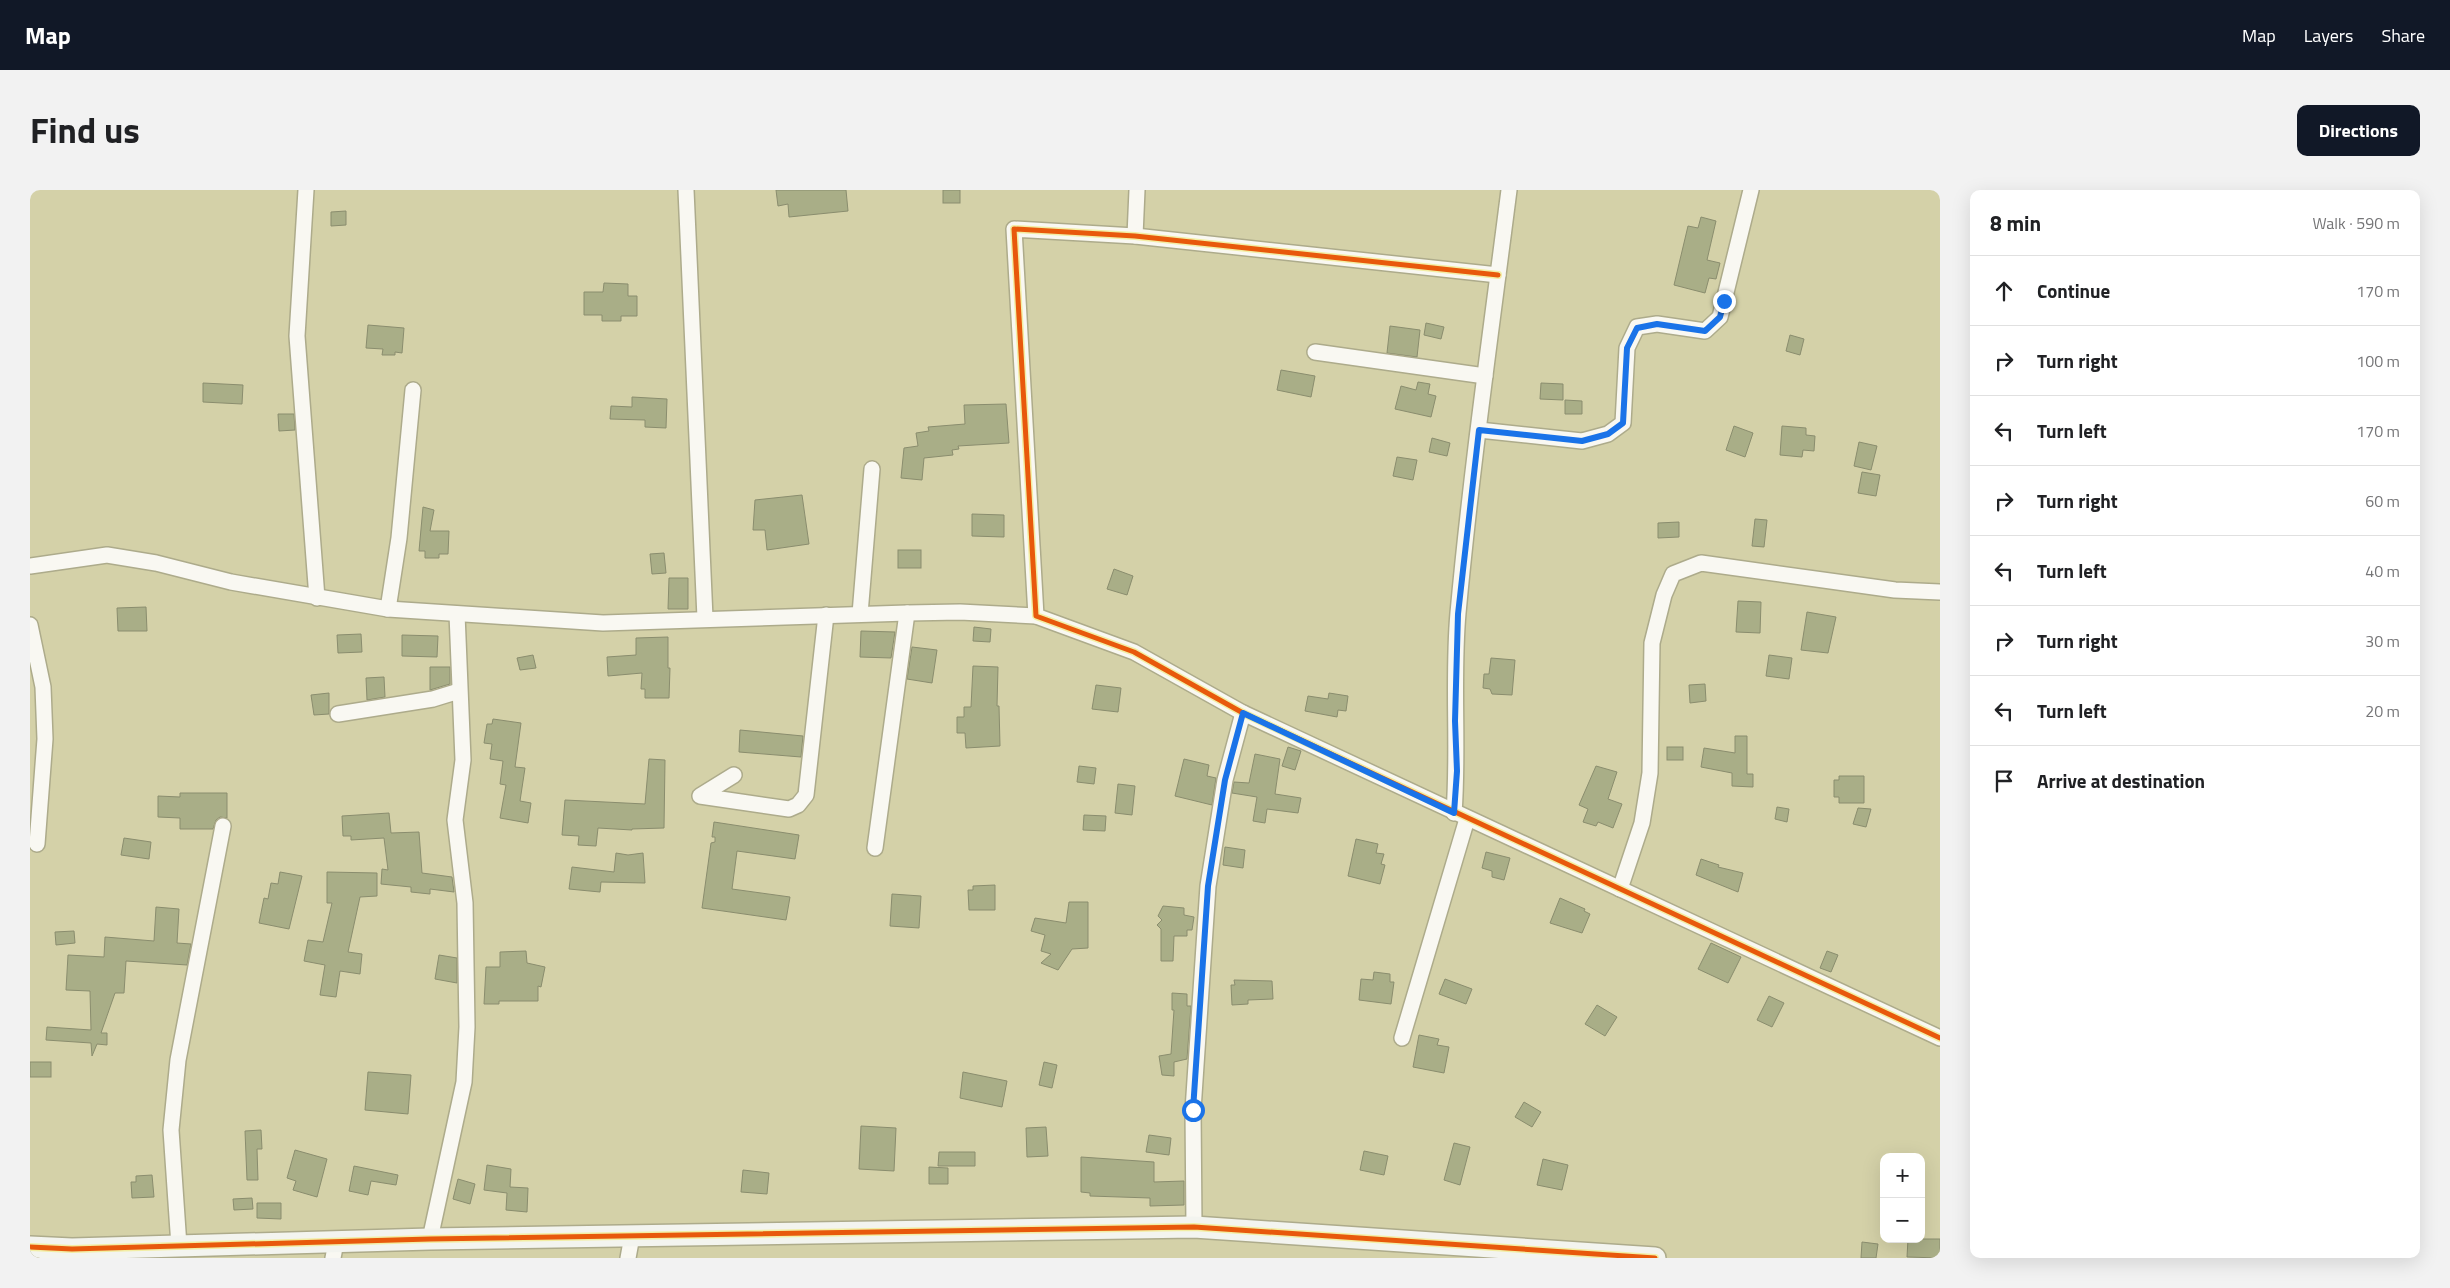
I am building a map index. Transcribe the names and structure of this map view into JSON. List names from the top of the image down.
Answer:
{
  "page": {
    "header": "Map",
    "nav": ["Map", "Layers", "Share"],
    "title": "Find us",
    "buttons": "Directions",
    "heading": ["8 min", "Walk · 590 m"],
    "list": [
      ["Continue", "170 m"],
      ["Turn right", "100 m"],
      ["Turn left", "170 m"],
      ["Turn right", "60 m"],
      ["Turn left", "40 m"],
      ["Turn right", "30 m"],
      ["Turn left", "20 m"],
      "Arrive at destination"
    ],
    "map_buttons": ["+", "−"]
  }
}
